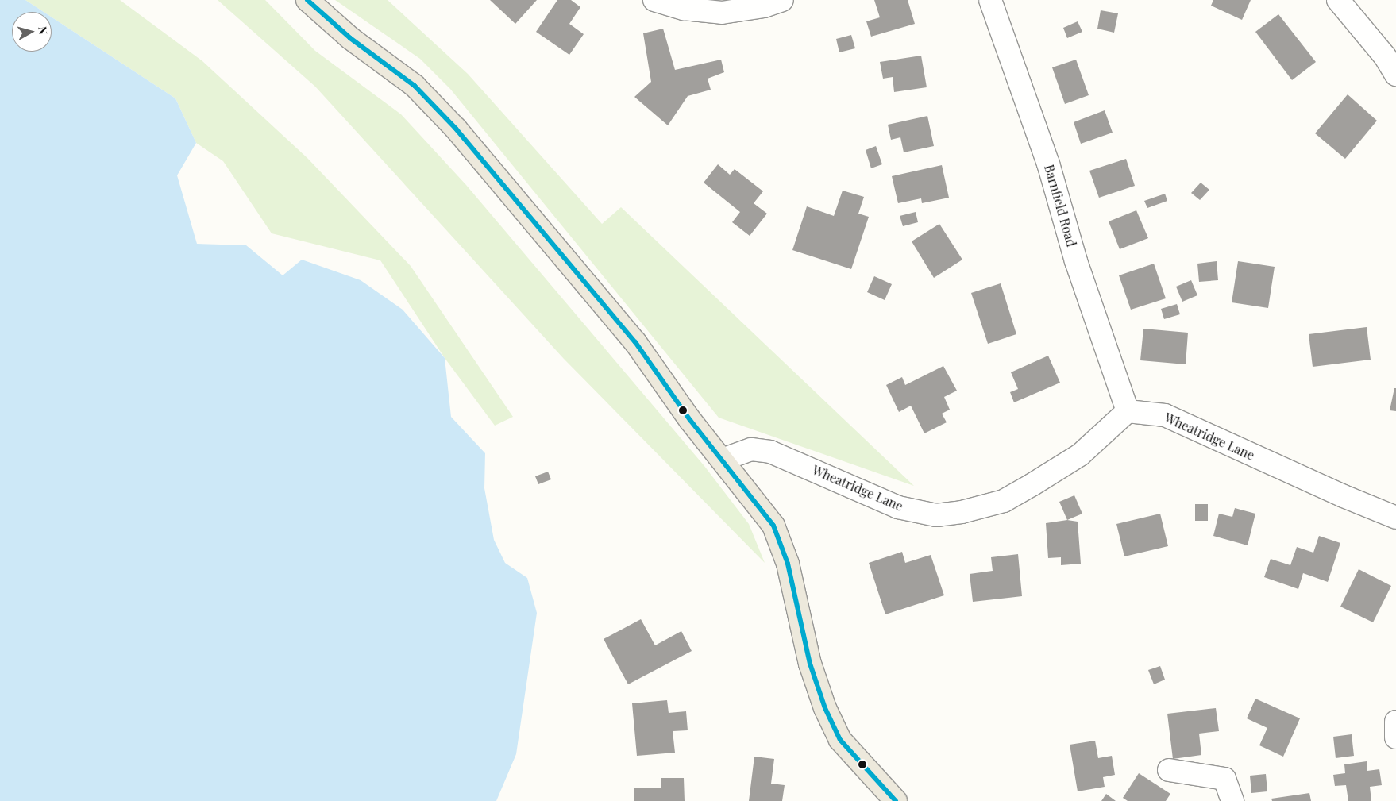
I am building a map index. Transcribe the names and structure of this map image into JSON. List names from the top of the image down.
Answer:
{
  "streets": {
    "street": ["Barnfield Road", "Wheatridge Lane"]
  },
  "crossings": [
    ["Barnfield Road", "Wheatridge Lane"]
  ],
  "north": "right"
}
